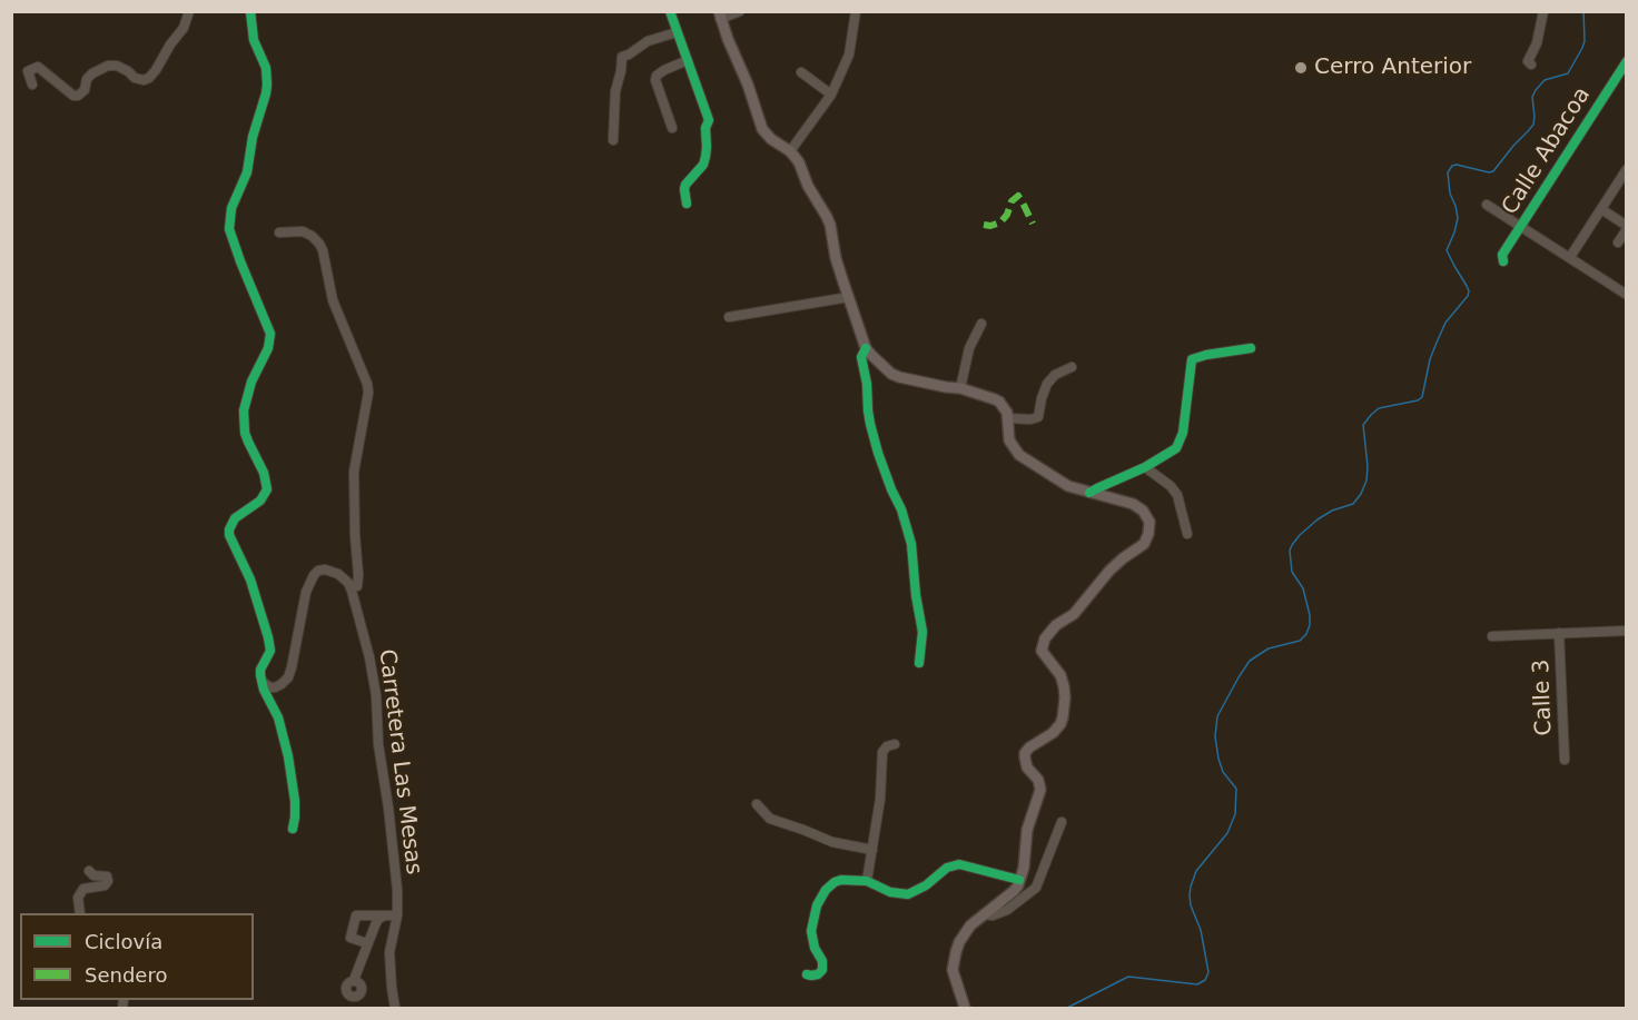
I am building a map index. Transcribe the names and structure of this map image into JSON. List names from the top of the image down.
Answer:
{
  "streets": {
    "street": ["Calle Abacoa", "Calle 3", "Carretera Las Mesas"]
  },
  "places": ["Cerro Anterior"],
  "legend": ["Ciclovía", "Sendero"]
}
